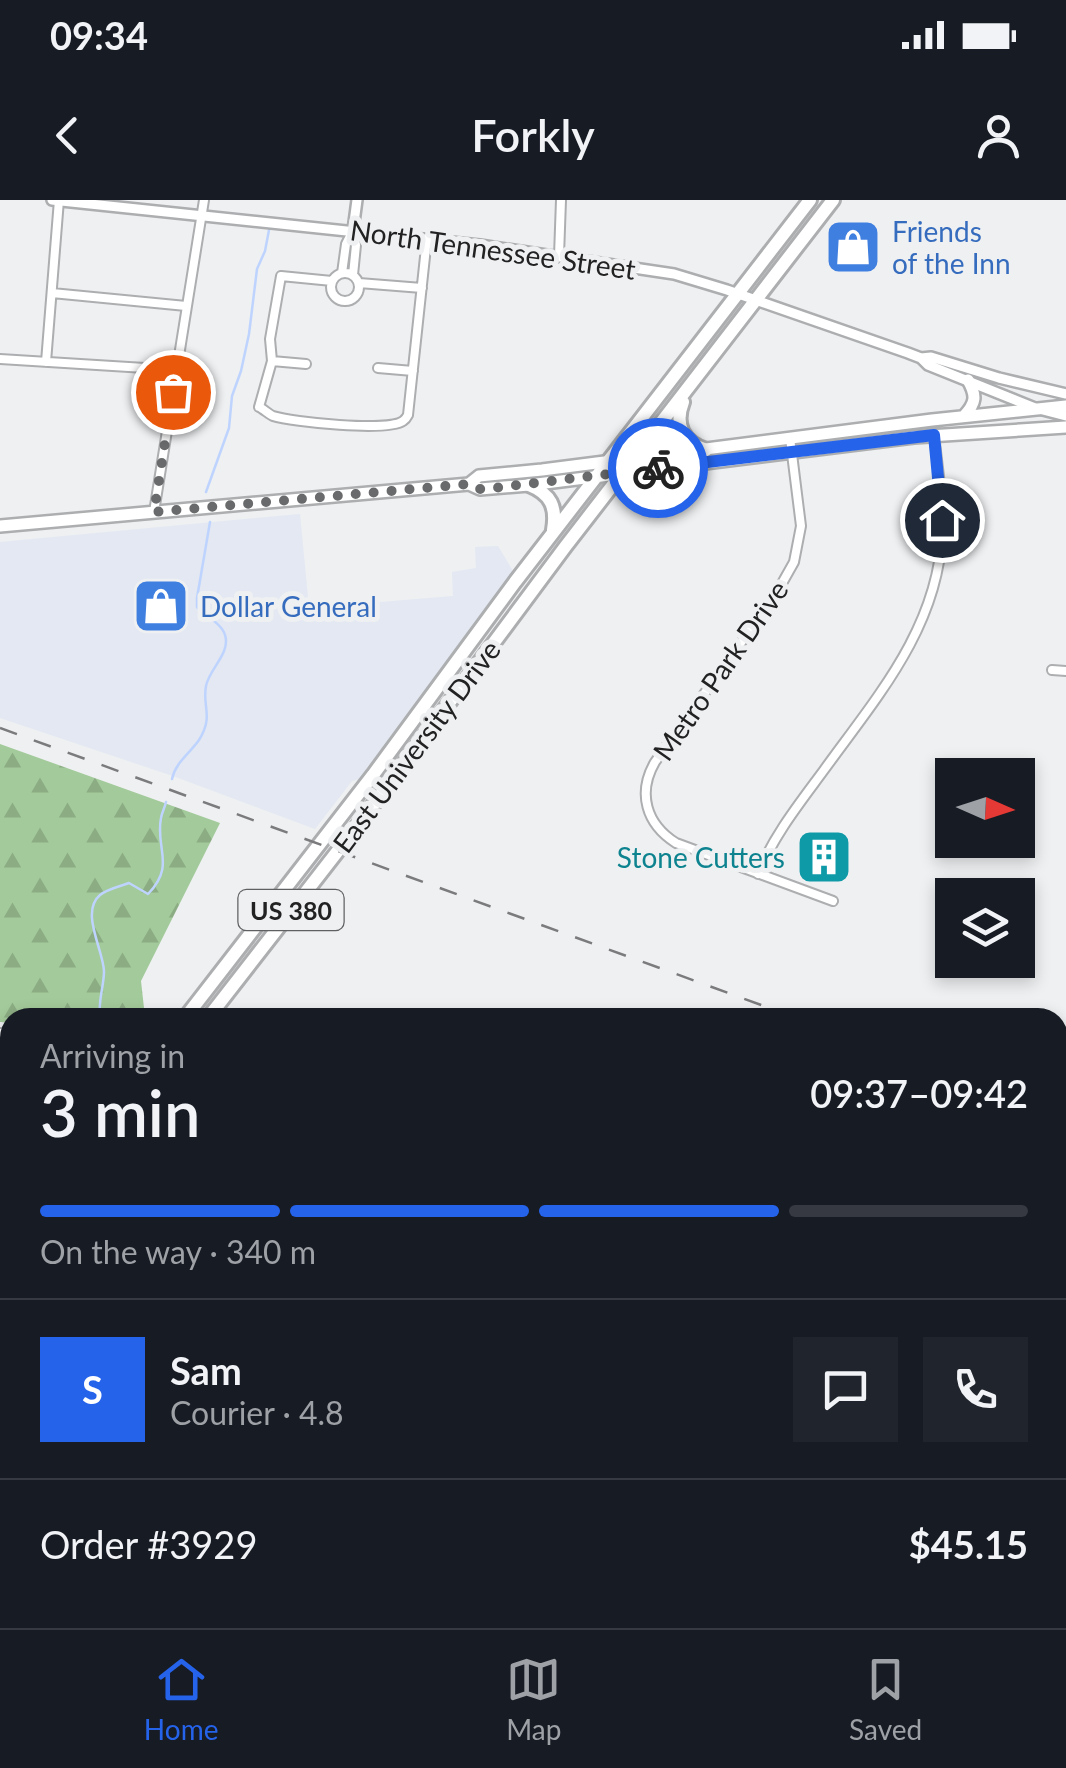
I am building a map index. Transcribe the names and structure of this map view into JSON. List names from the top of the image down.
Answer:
{
  "streets": {
    "highway": ["East University Drive", "US 380"],
    "street": ["North Tennessee Street", "Metro Park Drive"]
  },
  "crossings": [
    ["North Tennessee Street", "US 380"],
    ["East University Drive", "US 380"]
  ],
  "places": {
    "shop": ["Friends of the Inn", "Dollar General"],
    "building": ["Stone Cutters"]
  },
  "north": "right",
  "page": {
    "status": "09:34",
    "header": "Forkly",
    "heading": ["3 min", "Arriving in", "09:37–09:42"],
    "panel": [
      "Sam",
      "Courier · 4.8",
      "Order #3929",
      "$45.15"
    ],
    "bar": "On the way · 340 m",
    "round": "S",
    "tabs": ["Home", "Map", "Saved"]
  }
}
